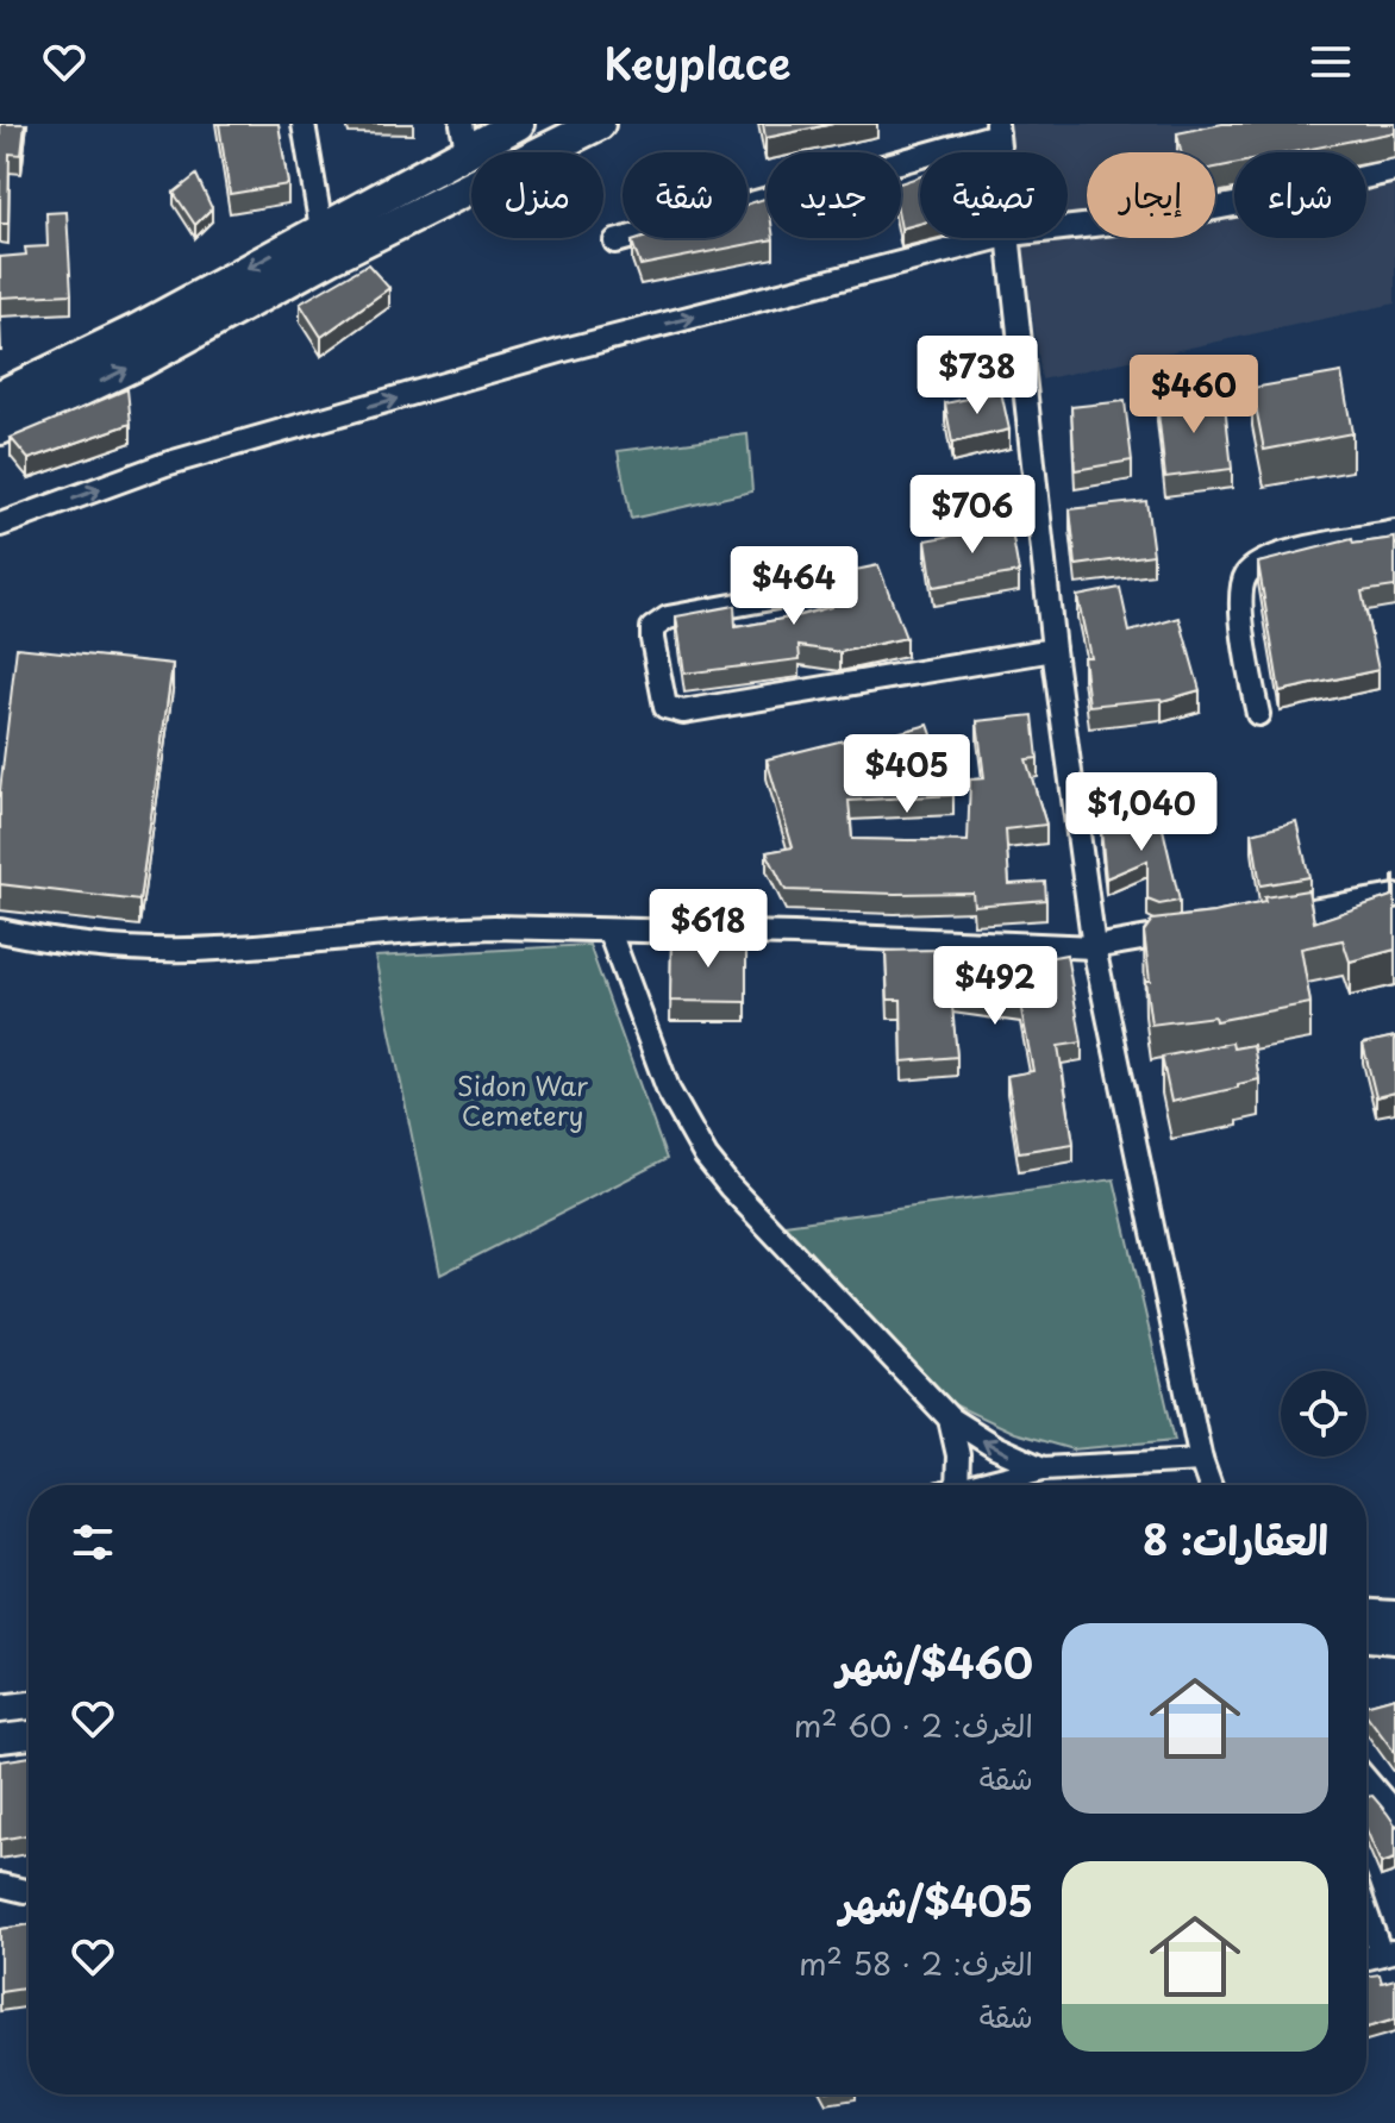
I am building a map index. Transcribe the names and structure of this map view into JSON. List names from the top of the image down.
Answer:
{
  "parks": ["Sidon War Cemetery"],
  "page": {
    "header": "Keyplace",
    "chip": [
      "شراء",
      "إيجار",
      "تصفية",
      "جديد",
      "شقة",
      "منزل"
    ],
    "price": [
      "$738",
      "$460",
      "$706",
      "$464",
      "$405",
      "$1,040",
      "$618",
      "$492"
    ],
    "heading": "العقارات: 8",
    "list": [
      {
        "name": "$460/شهر",
        "note": "الغرف: 2 · 60 m² · شقة"
      },
      {
        "name": "$405/شهر",
        "note": "الغرف: 2 · 58 m² · شقة"
      }
    ]
  }
}
